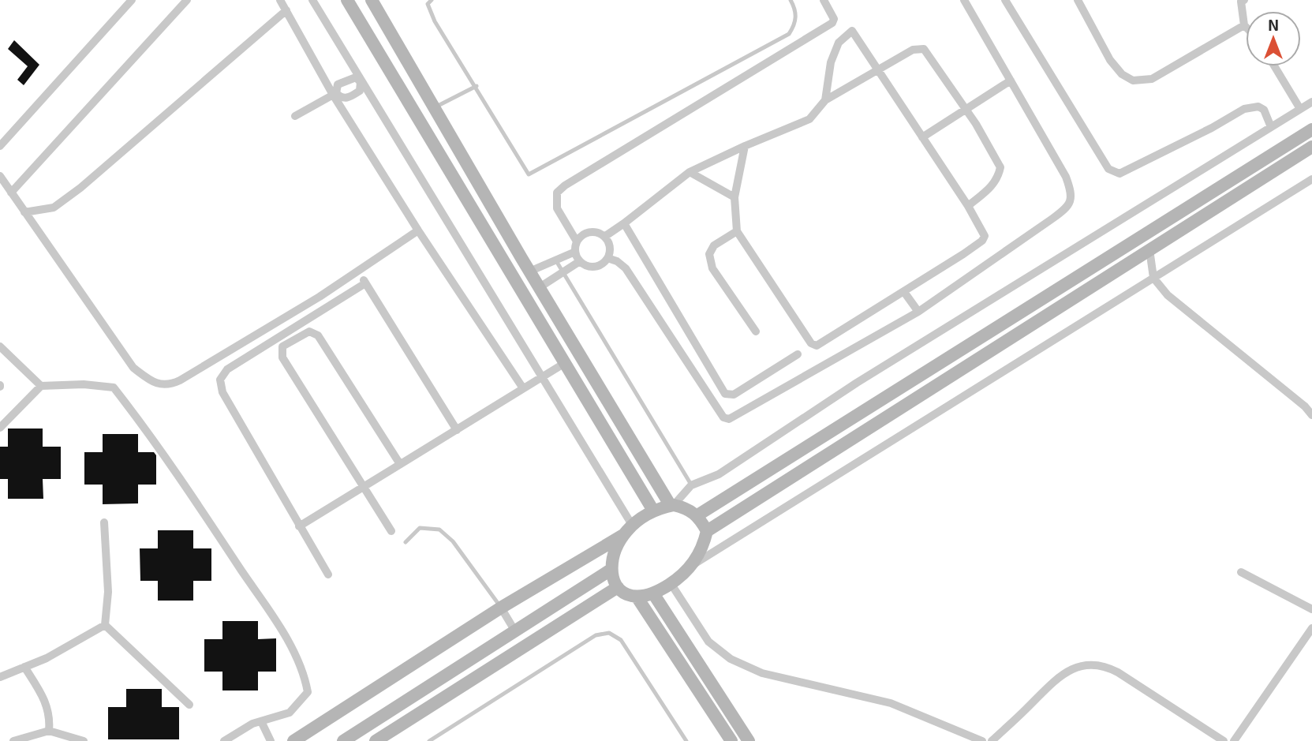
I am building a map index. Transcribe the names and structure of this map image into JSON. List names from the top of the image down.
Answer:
{
  "north": "top"
}
